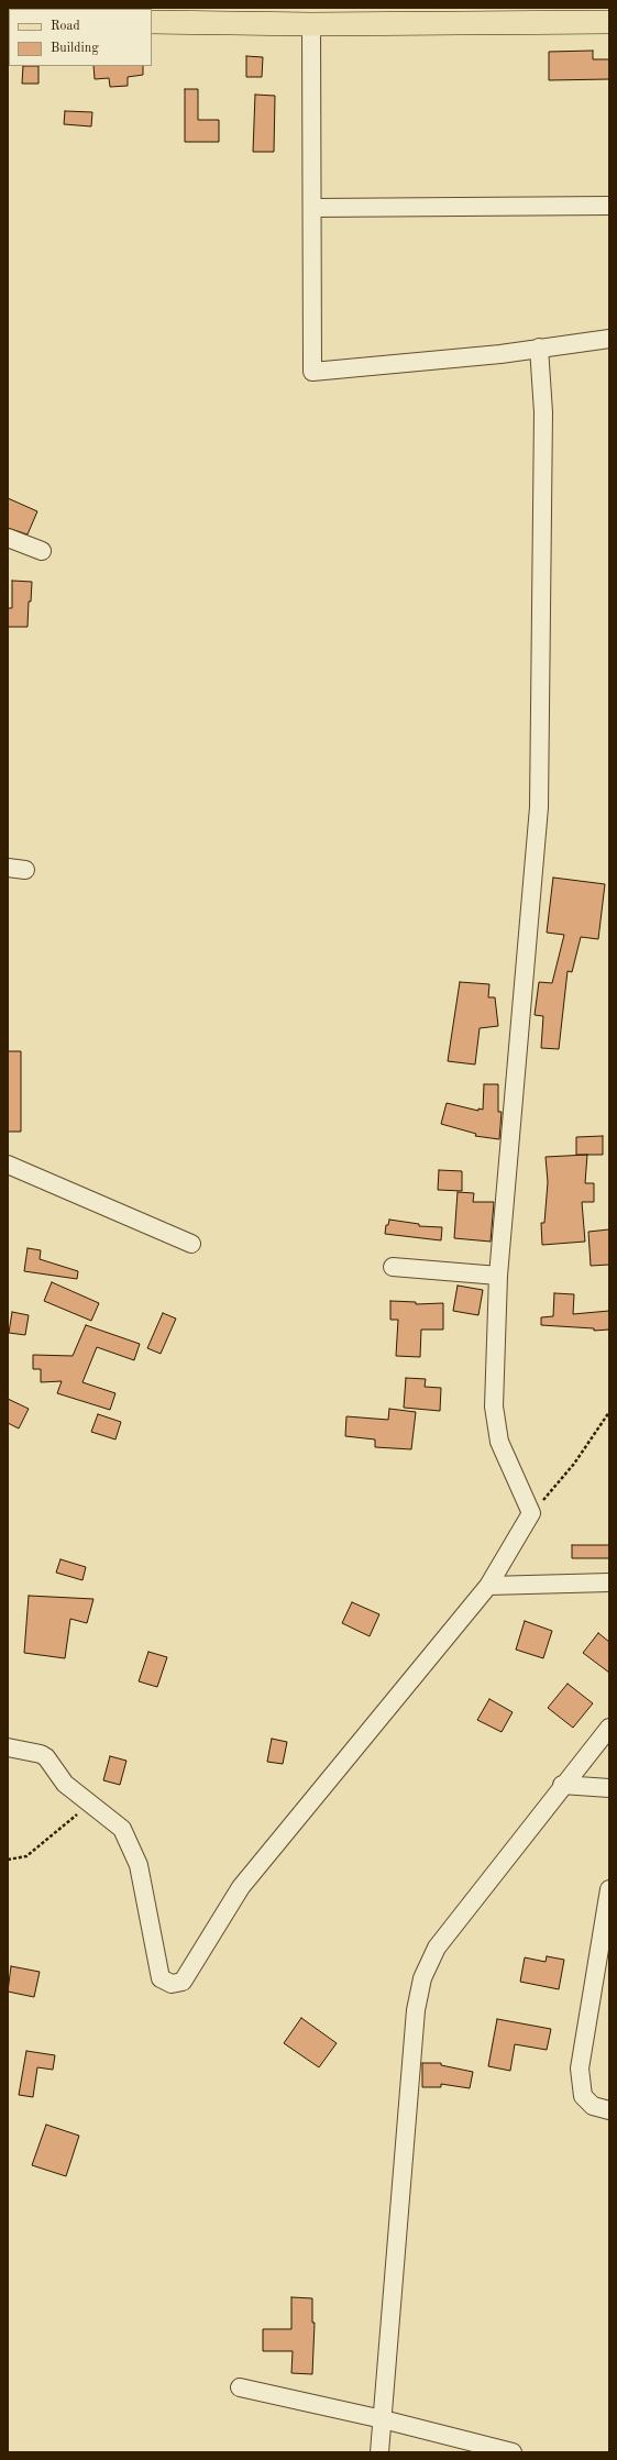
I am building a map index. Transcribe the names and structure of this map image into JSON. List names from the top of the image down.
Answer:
{
  "legend": ["Road", "Building"]
}
